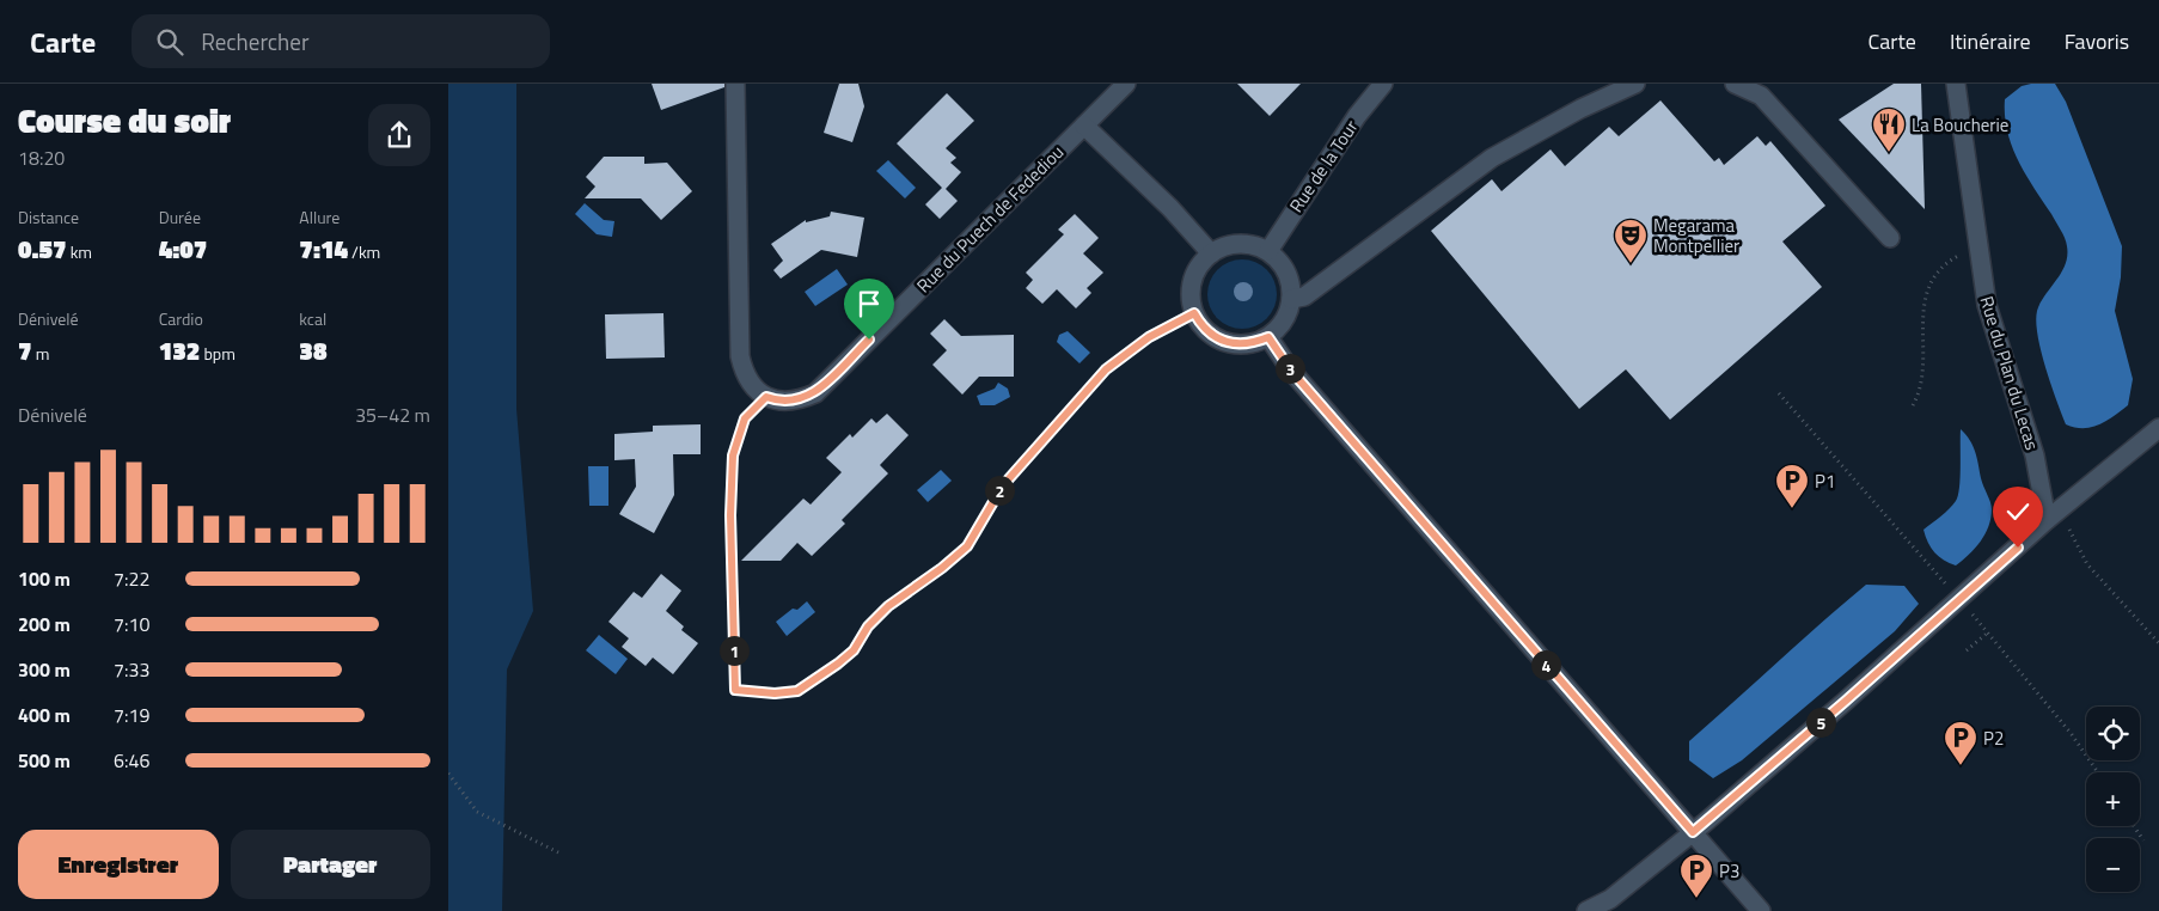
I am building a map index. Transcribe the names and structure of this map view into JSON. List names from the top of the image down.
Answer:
{
  "streets": {
    "street": ["Rue de la Tour", "Rue du Puech de Fedediou", "Rue du Plan du Lecas"]
  },
  "places": {
    "restaurant": ["La Boucherie"],
    "theatre": ["Megarama Montpellier"],
    "parking": ["P1", "P2", "P3"]
  },
  "page": {
    "header": "Carte",
    "search": "Rechercher",
    "nav": ["Carte", "Itinéraire", "Favoris"],
    "heading": ["Course du soir", "18:20"],
    "stats": [
      ["Distance", "0.57 km"],
      ["Durée", "4:07"],
      ["Allure", "7:14 /km"],
      ["Dénivelé", "7 m"],
      ["Cardio", "132 bpm"],
      ["kcal", "38"]
    ],
    "pins": [
      "3",
      "2",
      "1",
      "4",
      "5"
    ],
    "chart": ["Dénivelé", "35–42 m"],
    "list": [
      {
        "name": "100 m",
        "note": "7:22"
      },
      {
        "name": "200 m",
        "note": "7:10"
      },
      {
        "name": "300 m",
        "note": "7:33"
      },
      {
        "name": "400 m",
        "note": "7:19"
      },
      {
        "name": "500 m",
        "note": "6:46"
      }
    ],
    "map_buttons": ["+", "−"],
    "buttons": ["Enregistrer", "Partager"]
  }
}
